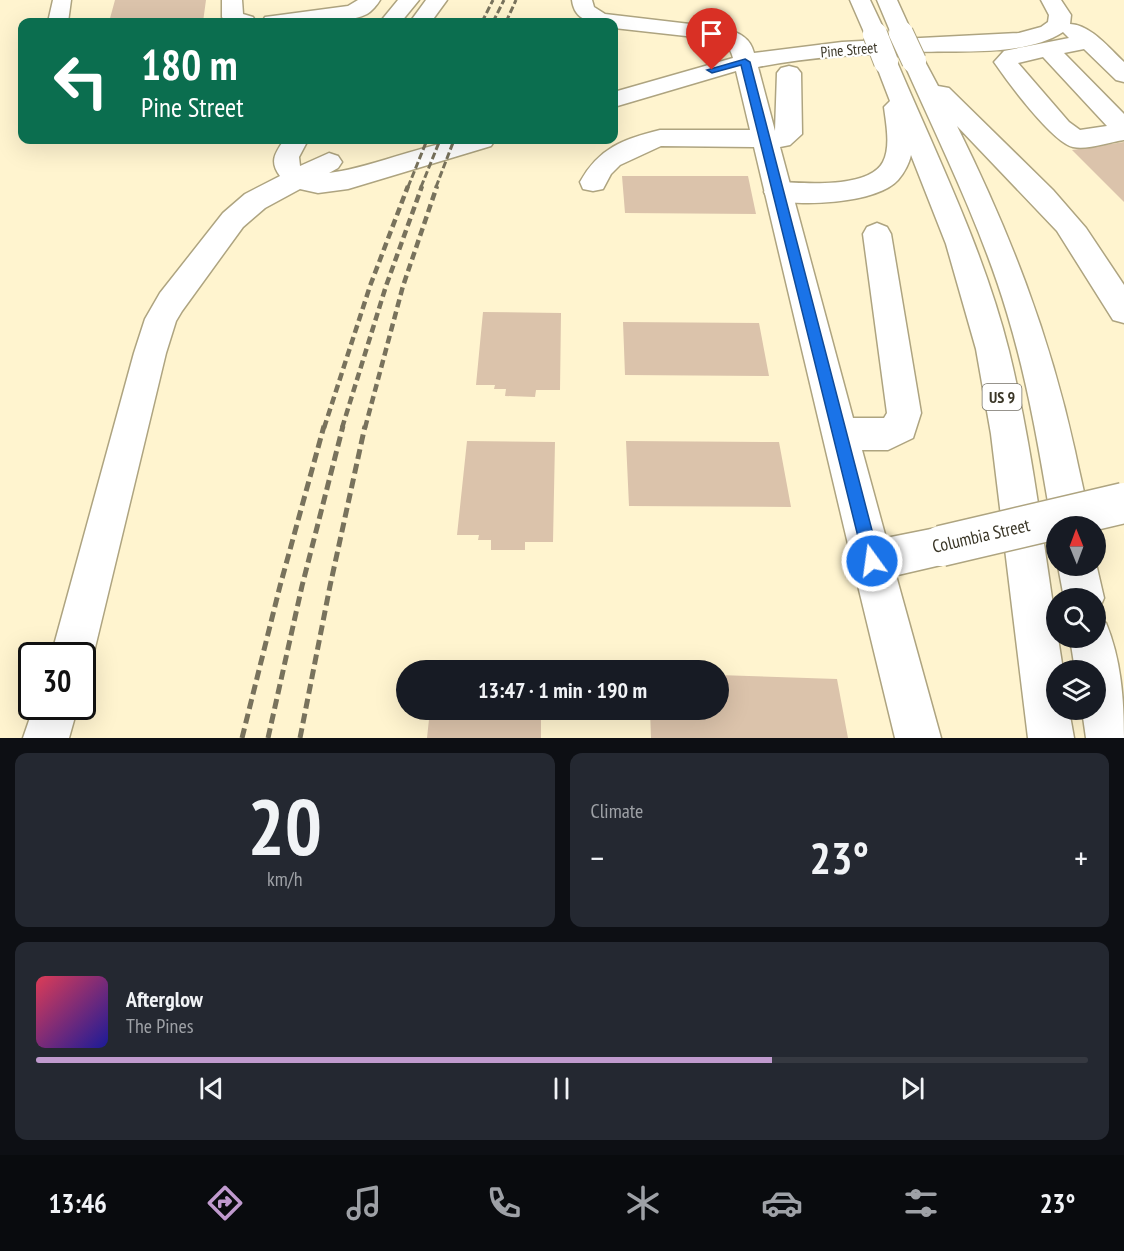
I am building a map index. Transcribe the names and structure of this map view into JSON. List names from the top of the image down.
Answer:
{
  "streets": {
    "main road": ["Pine Street", "US 9", "Columbia Street"]
  },
  "north": "top",
  "page": {
    "turn": ["180 m", "Pine Street"],
    "limit": "30",
    "trip": "13:47 · 1 min · 190 m",
    "tile": [
      ["20", "km/h"],
      "Climate"
    ],
    "heat": ["−", "23°", "+"],
    "song": ["Afterglow", "The Pines"],
    "tabs": ["13:46", "23°"]
  }
}
